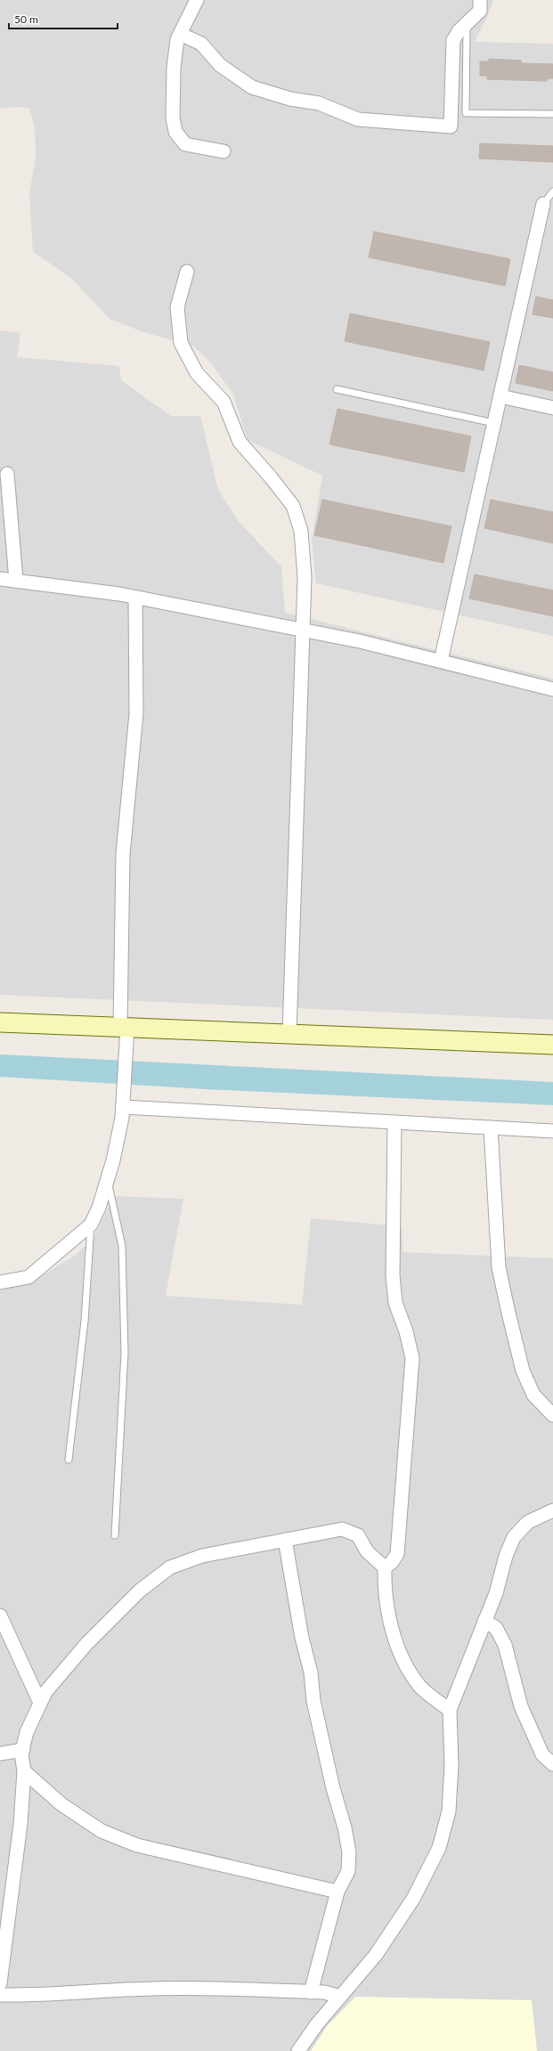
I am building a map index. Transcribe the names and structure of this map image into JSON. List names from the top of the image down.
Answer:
{
  "scale_bar": "50 m"
}
